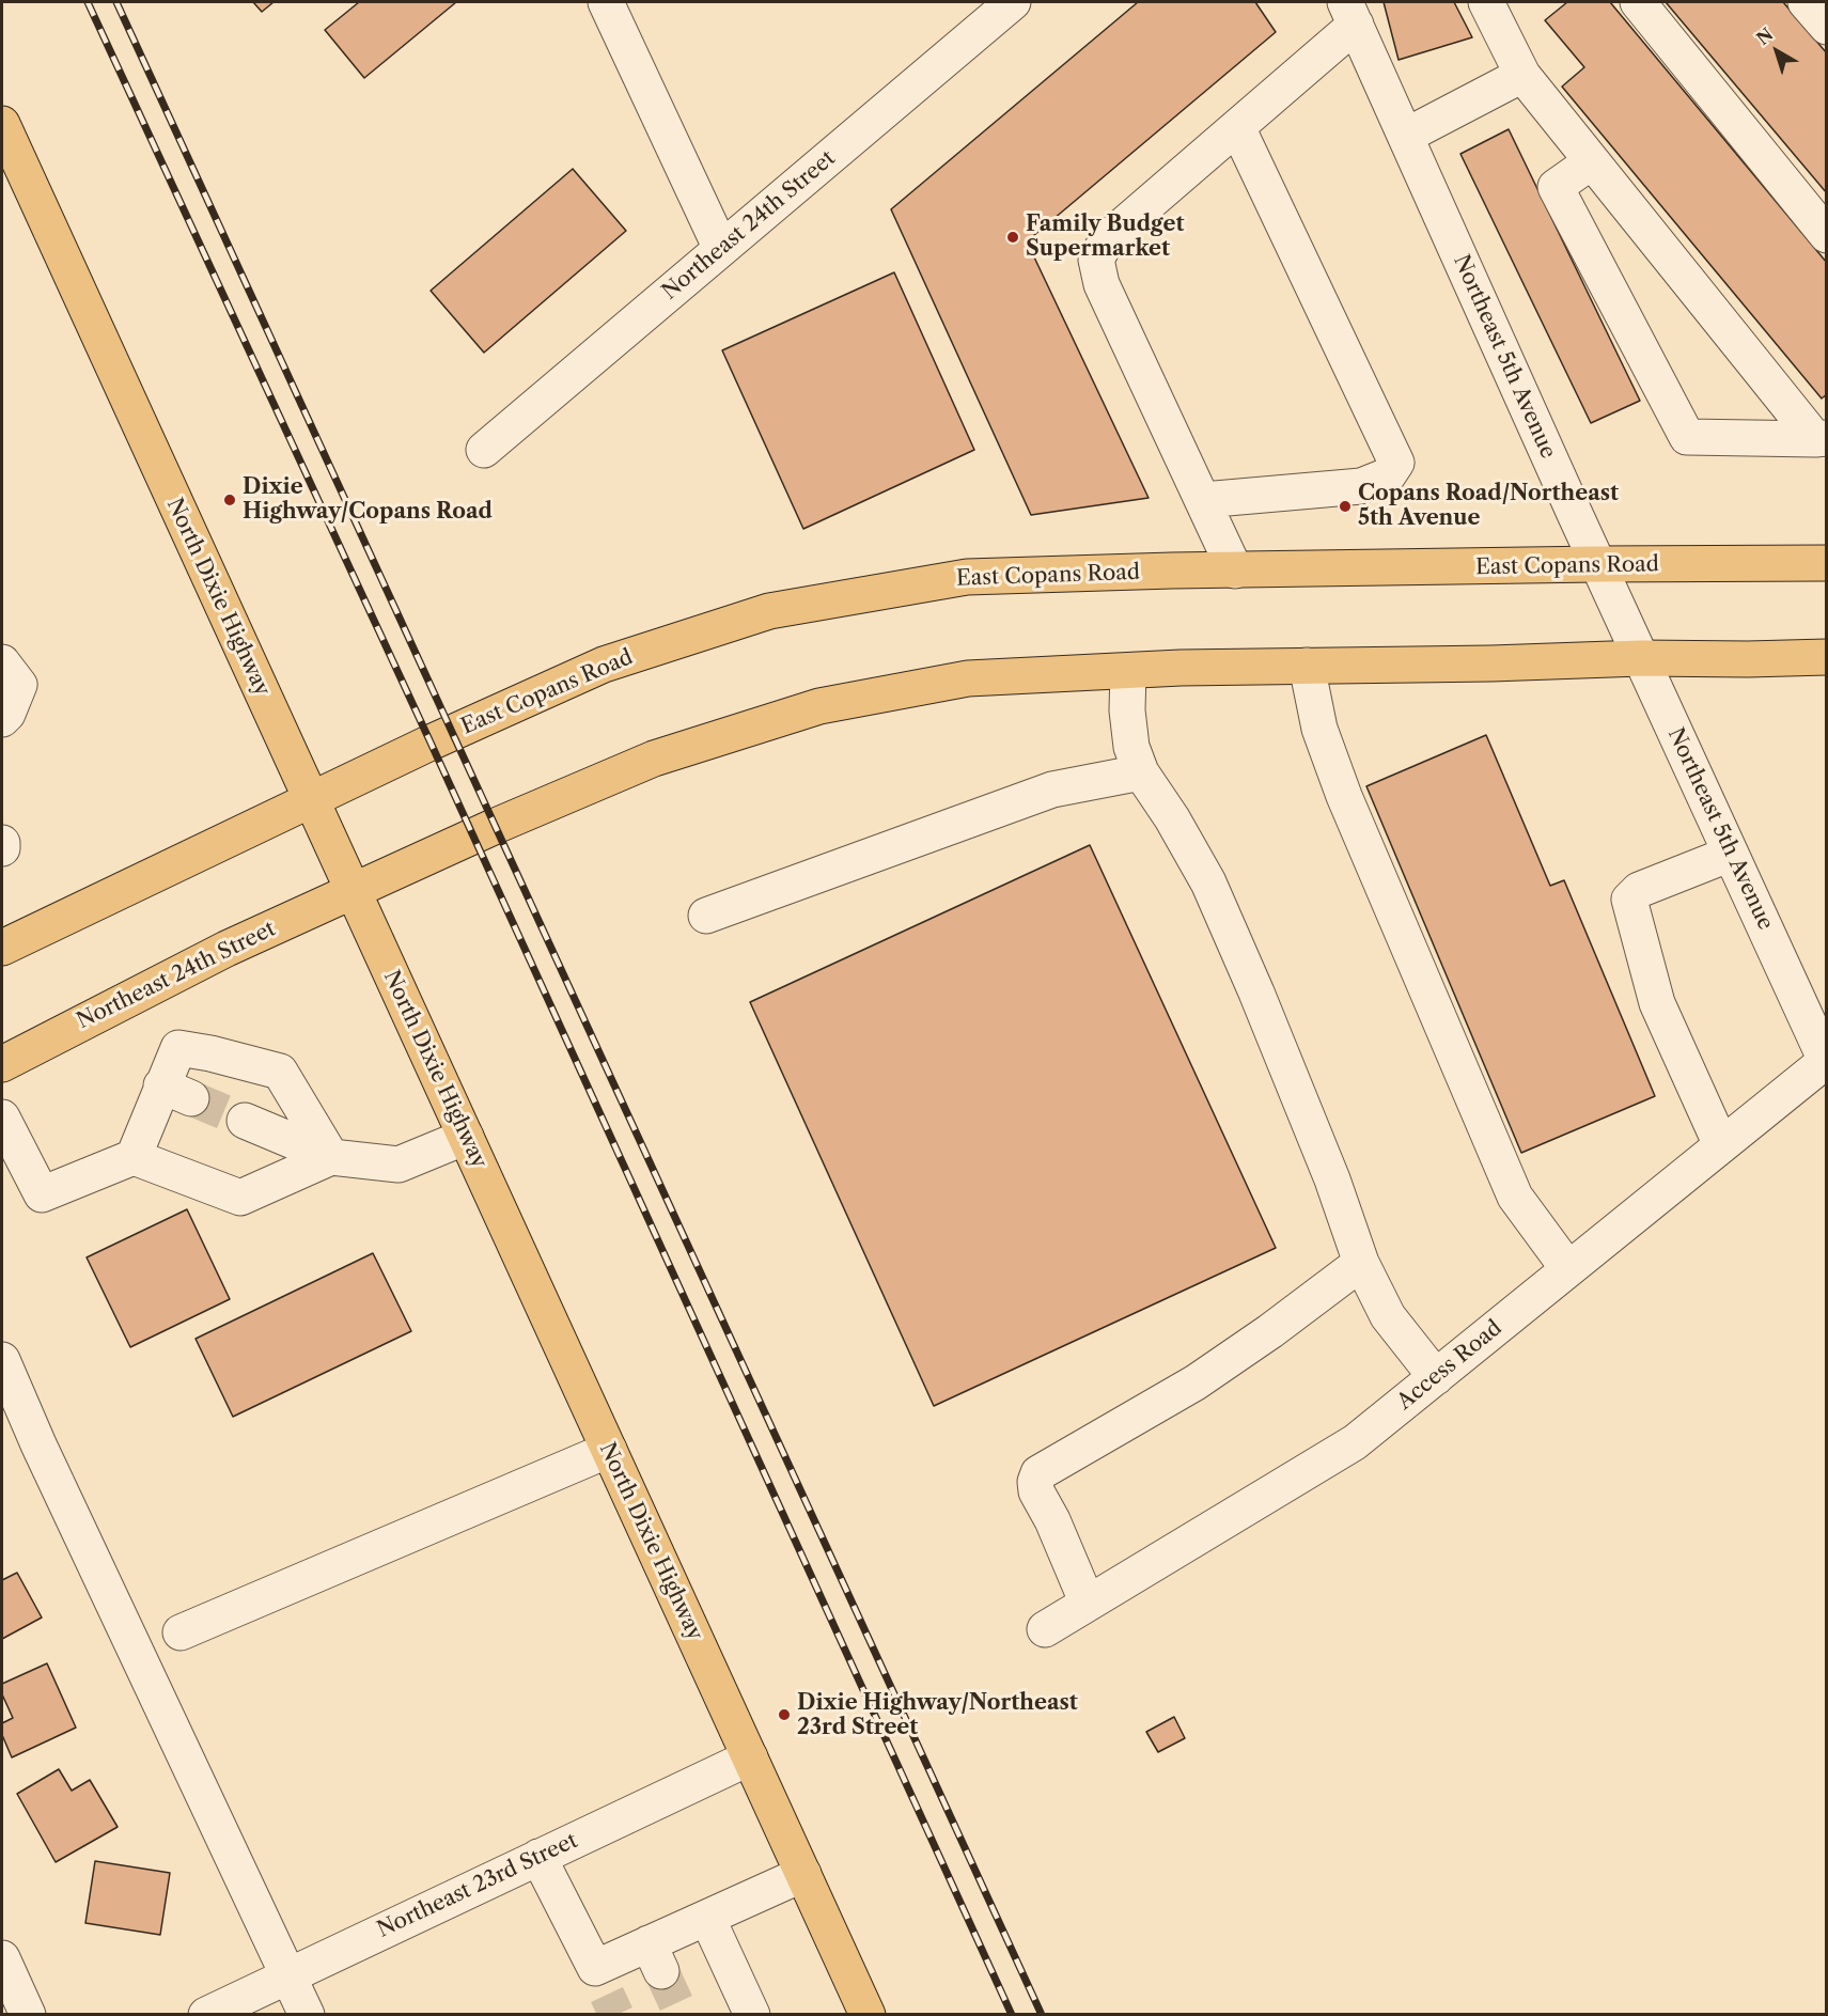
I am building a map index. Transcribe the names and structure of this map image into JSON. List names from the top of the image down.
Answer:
{
  "streets": {
    "main road": ["Northeast 24th Street", "East Copans Road", "North Dixie Highway"],
    "street": ["Northeast 5th Avenue", "Access Road", "Northeast 23rd Street"]
  },
  "crossings": [
    ["Northeast 24th Street", "North Dixie Highway"],
    ["Northeast 5th Avenue", "East Copans Road"],
    ["Northeast 5th Avenue", "Access Road"],
    ["East Copans Road", "North Dixie Highway"],
    ["North Dixie Highway", "Northeast 23rd Street"]
  ],
  "places": [
    "Family Budget Supermarket",
    "Dixie Highway/Copans Road",
    "Copans Road/Northeast 5th Avenue",
    "Dixie Highway/Northeast 23rd Street"
  ],
  "north": "top left"
}
